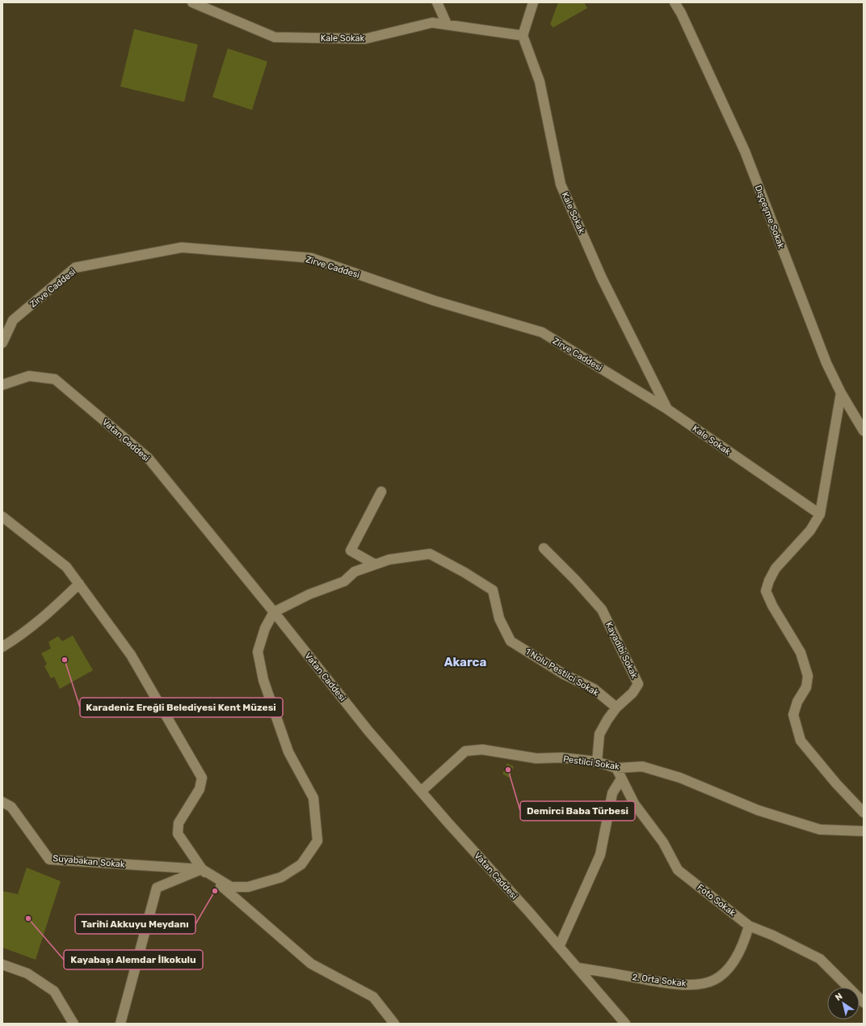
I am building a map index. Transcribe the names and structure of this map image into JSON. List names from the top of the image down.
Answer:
{
  "streets": {
    "street": [
      "Kale Sokak",
      "Dışçeşme Sokak",
      "Zirve Caddesi",
      "Vatan Caddesi",
      "Kayadibi Sokak",
      "1 Nolu Pestilci Sokak",
      "Pestilci Sokak",
      "Suyabakan Sokak",
      "Foto Sokak",
      "2. Orta Sokak"
    ]
  },
  "crossings": [
    ["Kale Sokak", "Zirve Caddesi"],
    ["Vatan Caddesi", "1 Nolu Pestilci Sokak"],
    ["Vatan Caddesi", "Pestilci Sokak"],
    ["Vatan Caddesi", "2. Orta Sokak"],
    ["Kayadibi Sokak", "1 Nolu Pestilci Sokak"],
    ["Kayadibi Sokak", "Pestilci Sokak"],
    ["Pestilci Sokak", "Foto Sokak"],
    ["Foto Sokak", "2. Orta Sokak"]
  ],
  "districts": ["Akarca"],
  "places": [
    "Karadeniz Ereğli Belediyesi Kent Müzesi",
    "Demirci Baba Türbesi",
    "Tarihi Akkuyu Meydanı",
    "Kayabaşı Alemdar İlkokulu"
  ],
  "north": "top left"
}
